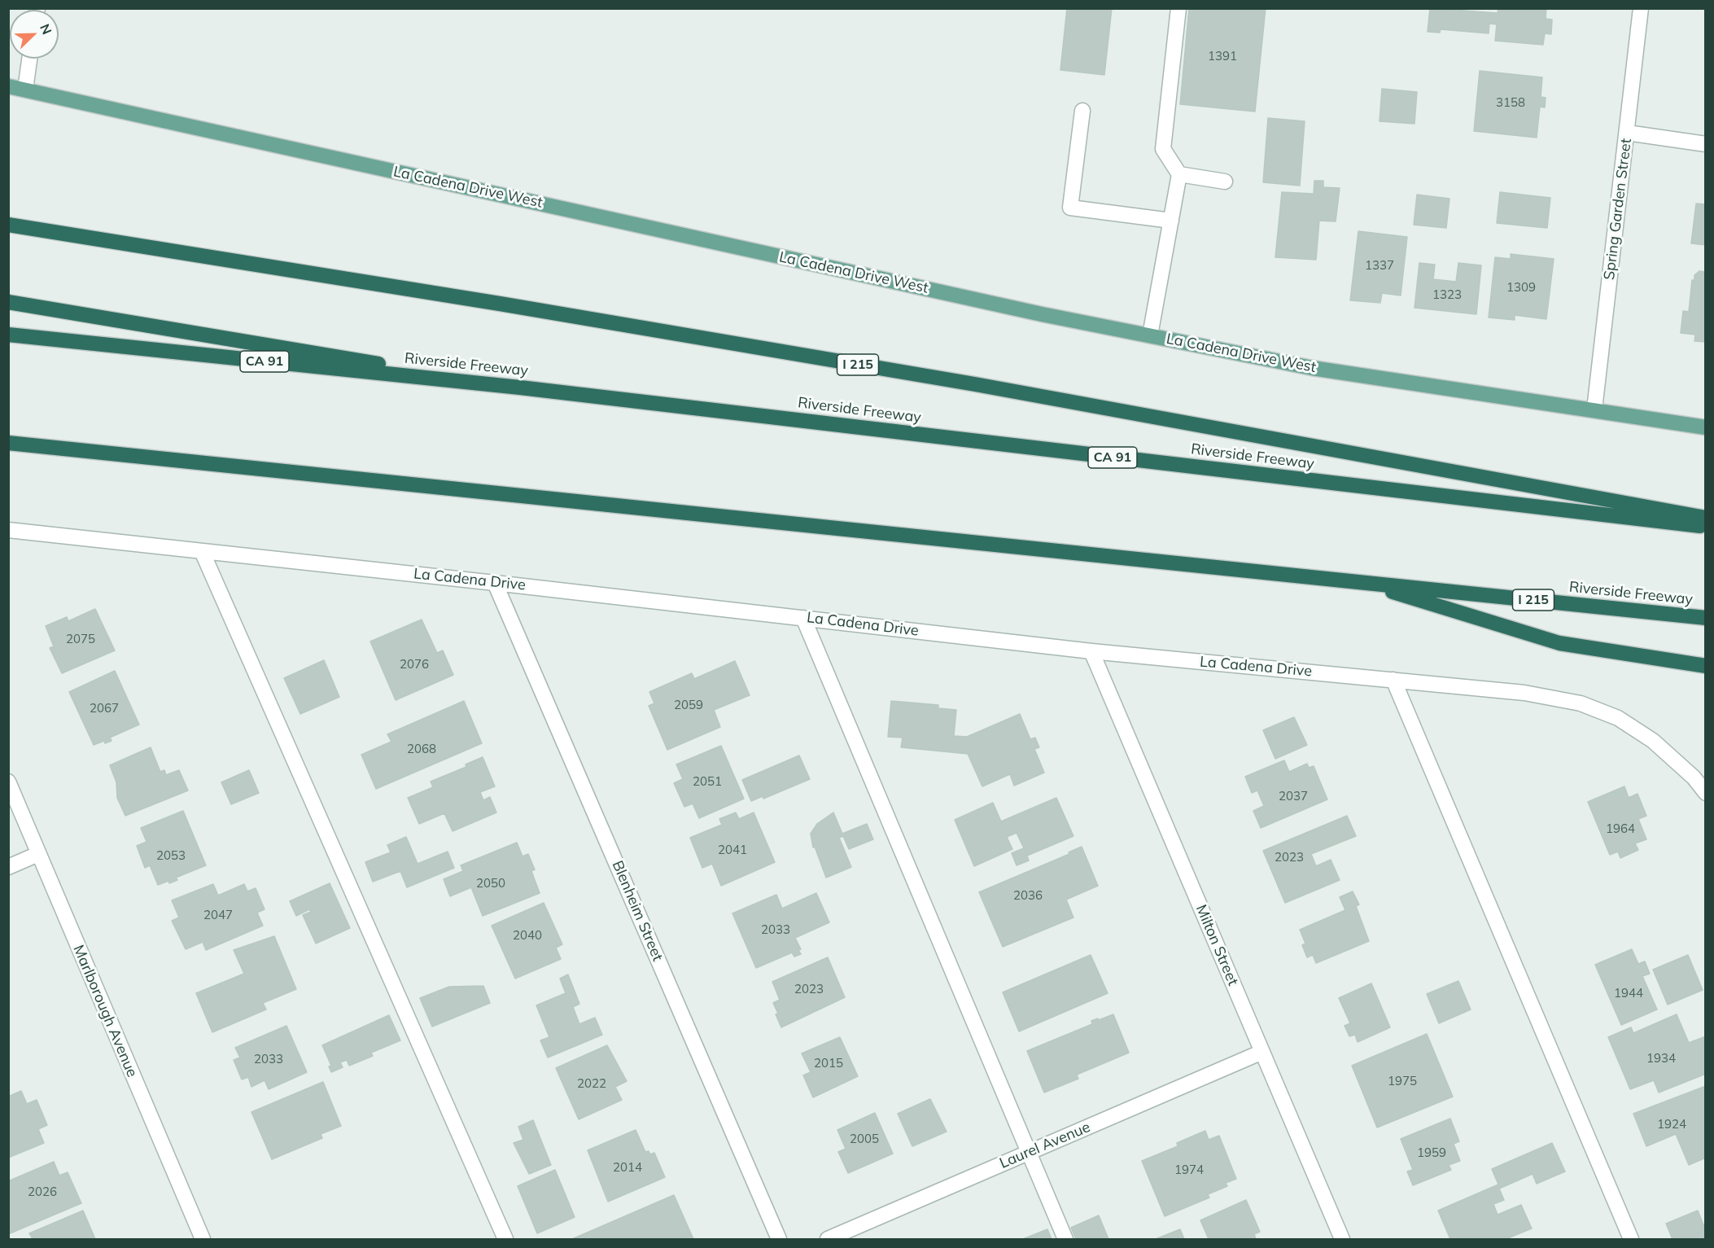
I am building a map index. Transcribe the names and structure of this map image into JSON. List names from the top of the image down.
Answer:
{
  "streets": {
    "highway": ["CA 91", "Riverside Freeway", "I 215"],
    "main road": ["La Cadena Drive West"],
    "street": [
      "Spring Garden Street",
      "La Cadena Drive",
      "Blenheim Street",
      "Milton Street",
      "Marlborough Avenue",
      "Laurel Avenue"
    ]
  },
  "crossings": [
    ["La Cadena Drive West", "Spring Garden Street"],
    ["La Cadena Drive", "Blenheim Street"],
    ["La Cadena Drive", "Milton Street"],
    ["Milton Street", "Laurel Avenue"]
  ],
  "house_numbers": [
    "1391",
    "3158",
    "1337",
    "1309",
    "1323",
    "2075",
    "2076",
    "2059",
    "2067",
    "2068",
    "2051",
    "2037",
    "1964",
    "2041",
    "2053",
    "2023",
    "2050",
    "2036",
    "2047",
    "2033",
    "2040",
    "2023",
    "1944",
    "1934",
    "2033",
    "2015",
    "1975",
    "2022",
    "1924",
    "2005",
    "1959",
    "2014",
    "1974",
    "2026"
  ],
  "north": "top right"
}
